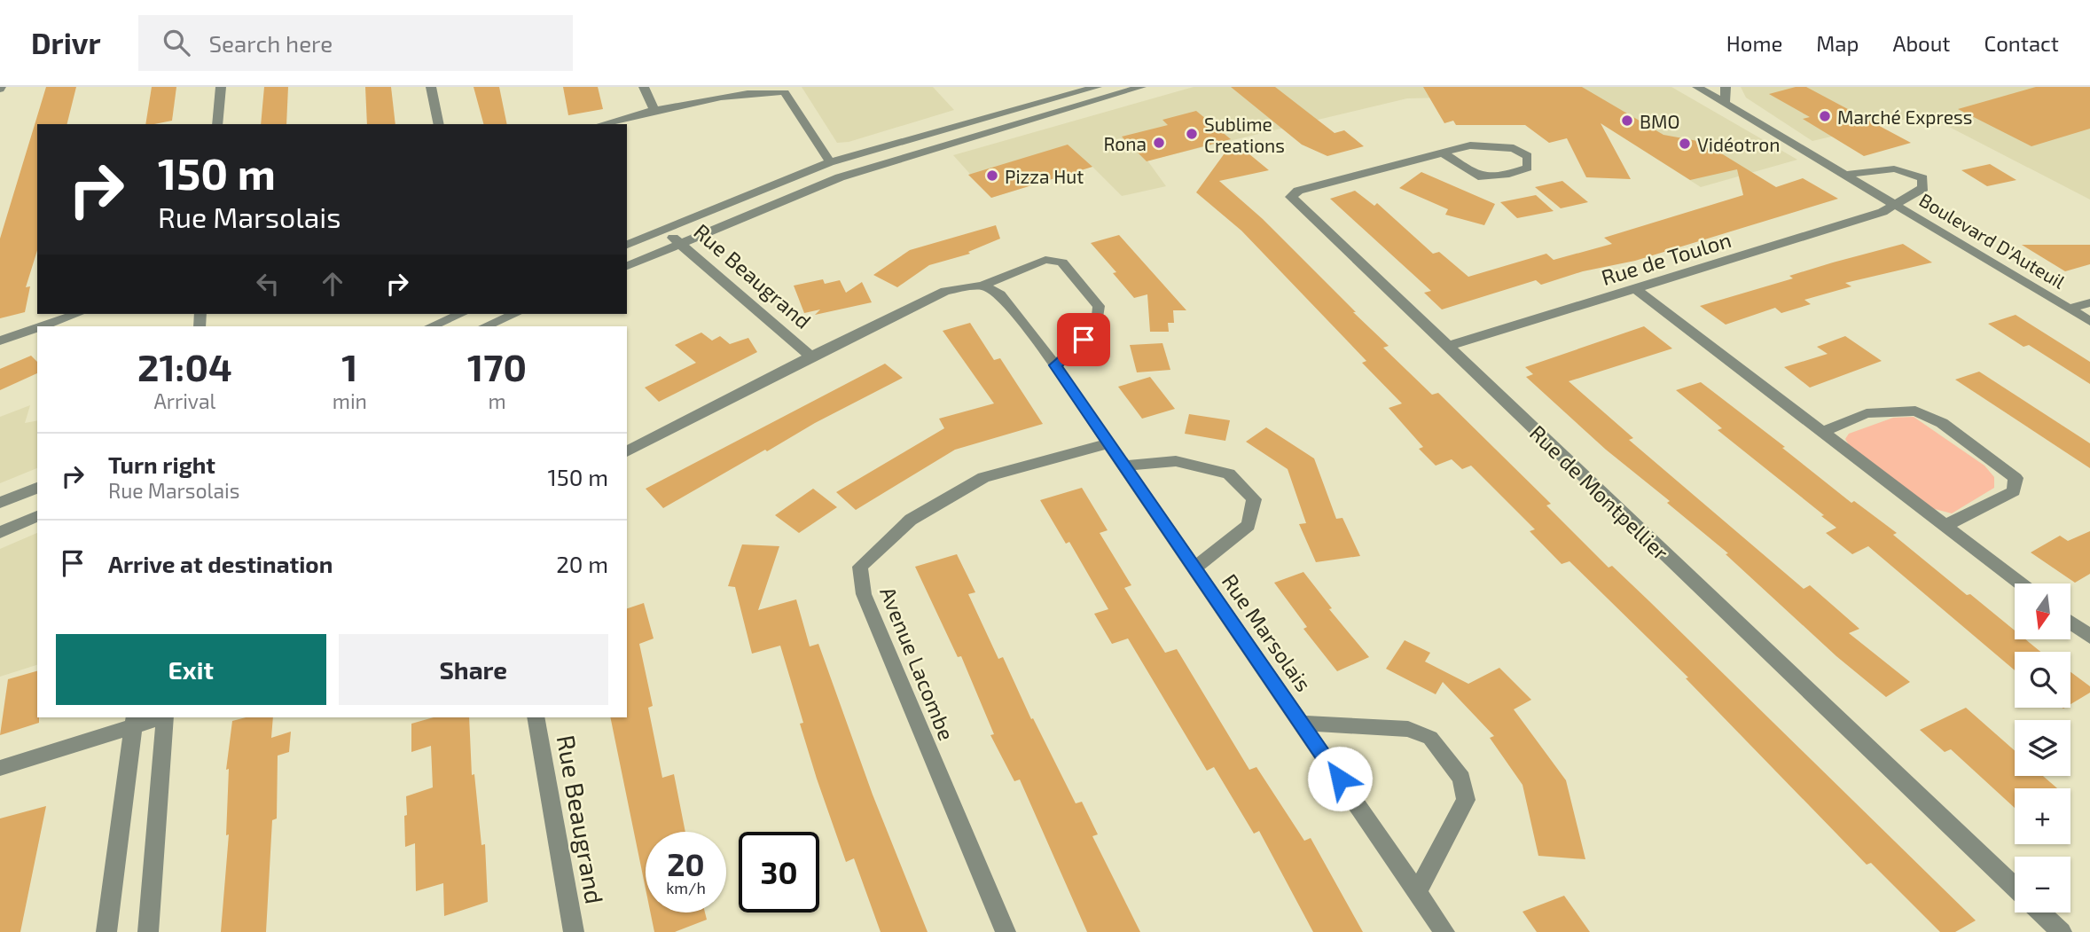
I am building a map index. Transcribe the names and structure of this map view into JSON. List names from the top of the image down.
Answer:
{
  "streets": {
    "street": [
      "Boulevard D'Auteuil",
      "Rue de Toulon",
      "Rue Beaugrand",
      "Rue de Montpellier",
      "Rue Marsolais",
      "Avenue Lacombe"
    ]
  },
  "crossings": [
    ["Boulevard D'Auteuil", "Rue de Toulon"],
    ["Rue de Toulon", "Rue de Montpellier"],
    ["Rue Beaugrand", "Rue Marsolais"],
    ["Rue Marsolais", "Avenue Lacombe"]
  ],
  "places": [
    "Marché Express",
    "BMO",
    "Sublime Creations",
    "Rona",
    "Vidéotron",
    "Pizza Hut"
  ],
  "north": "bottom",
  "page": {
    "header": "Drivr",
    "search": "Search here",
    "nav": [
      "Home",
      "Map",
      "About",
      "Contact"
    ],
    "turn": ["150 m", "Rue Marsolais"],
    "eta": [
      "21:04",
      "Arrival",
      "1",
      "min",
      "170",
      "m"
    ],
    "list": [
      {
        "name": "Turn right",
        "note": "Rue Marsolais",
        "value": "150 m"
      },
      {
        "name": "Arrive at destination",
        "value": "20 m"
      }
    ],
    "map_buttons": ["+", "−"],
    "buttons": ["Exit", "Share"],
    "speed": "20 km/h",
    "limit": "30"
  }
}
